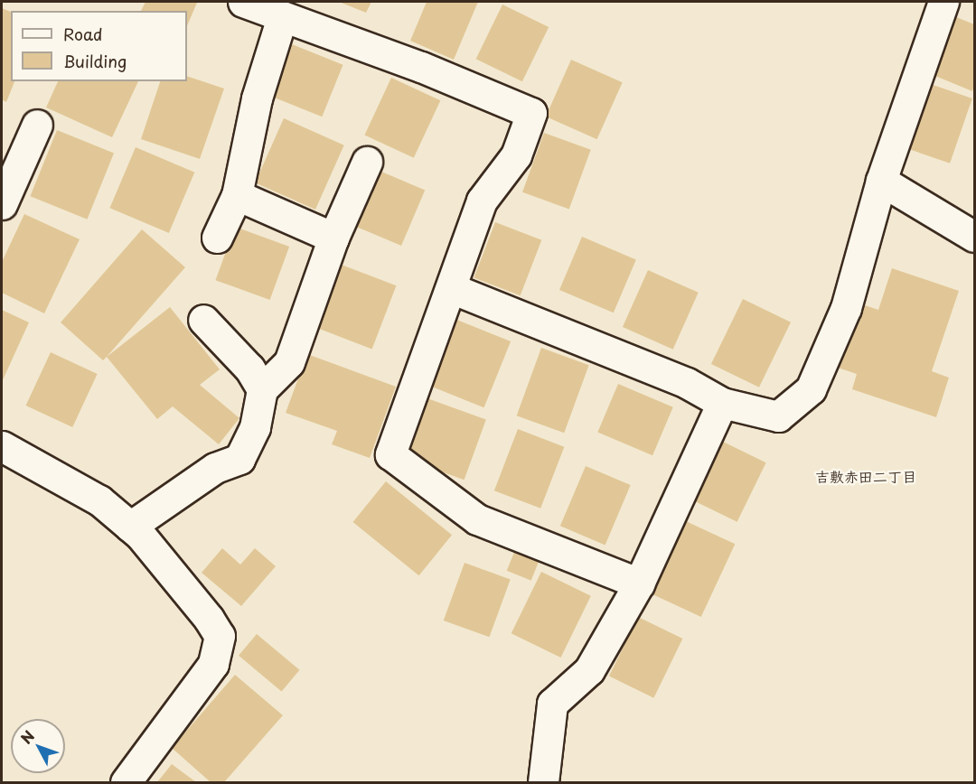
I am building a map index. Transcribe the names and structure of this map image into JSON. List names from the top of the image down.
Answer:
{
  "districts": ["吉敷赤田二丁目"],
  "legend": ["Road", "Building"],
  "north": "top left"
}
